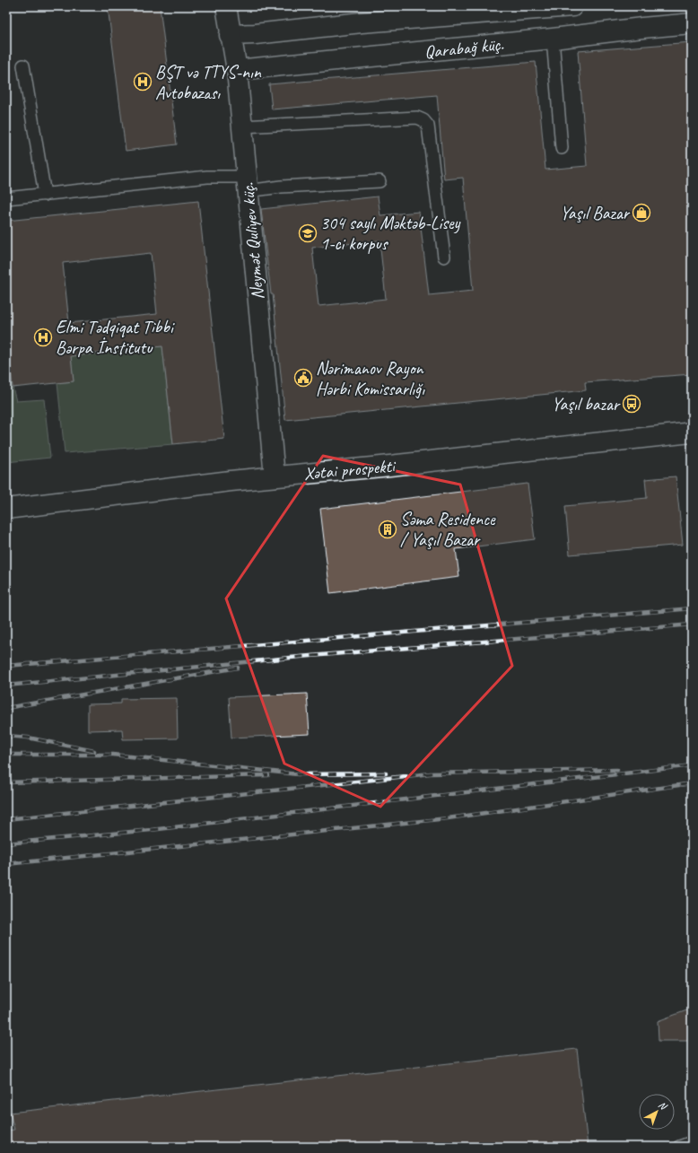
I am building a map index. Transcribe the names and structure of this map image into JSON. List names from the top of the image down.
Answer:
{
  "streets": {
    "main road": ["Qarabağ küç.", "Neymət Quliyev küç.", "Xətai prospekti"]
  },
  "crossings": [
    ["Qarabağ küç.", "Neymət Quliyev küç."],
    ["Neymət Quliyev küç.", "Xətai prospekti"]
  ],
  "places": {
    "hospital": ["BŞT və TTYS-nın Avtobazası", "Elmi Tədqiqat Tibbi Bərpa İnstitutu"],
    "shop": ["Yaşıl Bazar"],
    "school or university": ["304 saylı Məktəb-Lisey 1-ci korpus"],
    "public building": ["Nərimanov Rayon Hərbi Komissarlığı"],
    "bus stop": ["Yaşıl bazar"],
    "building": ["Səma Residence / Yaşıl Bazar"]
  },
  "north": "top right"
}
